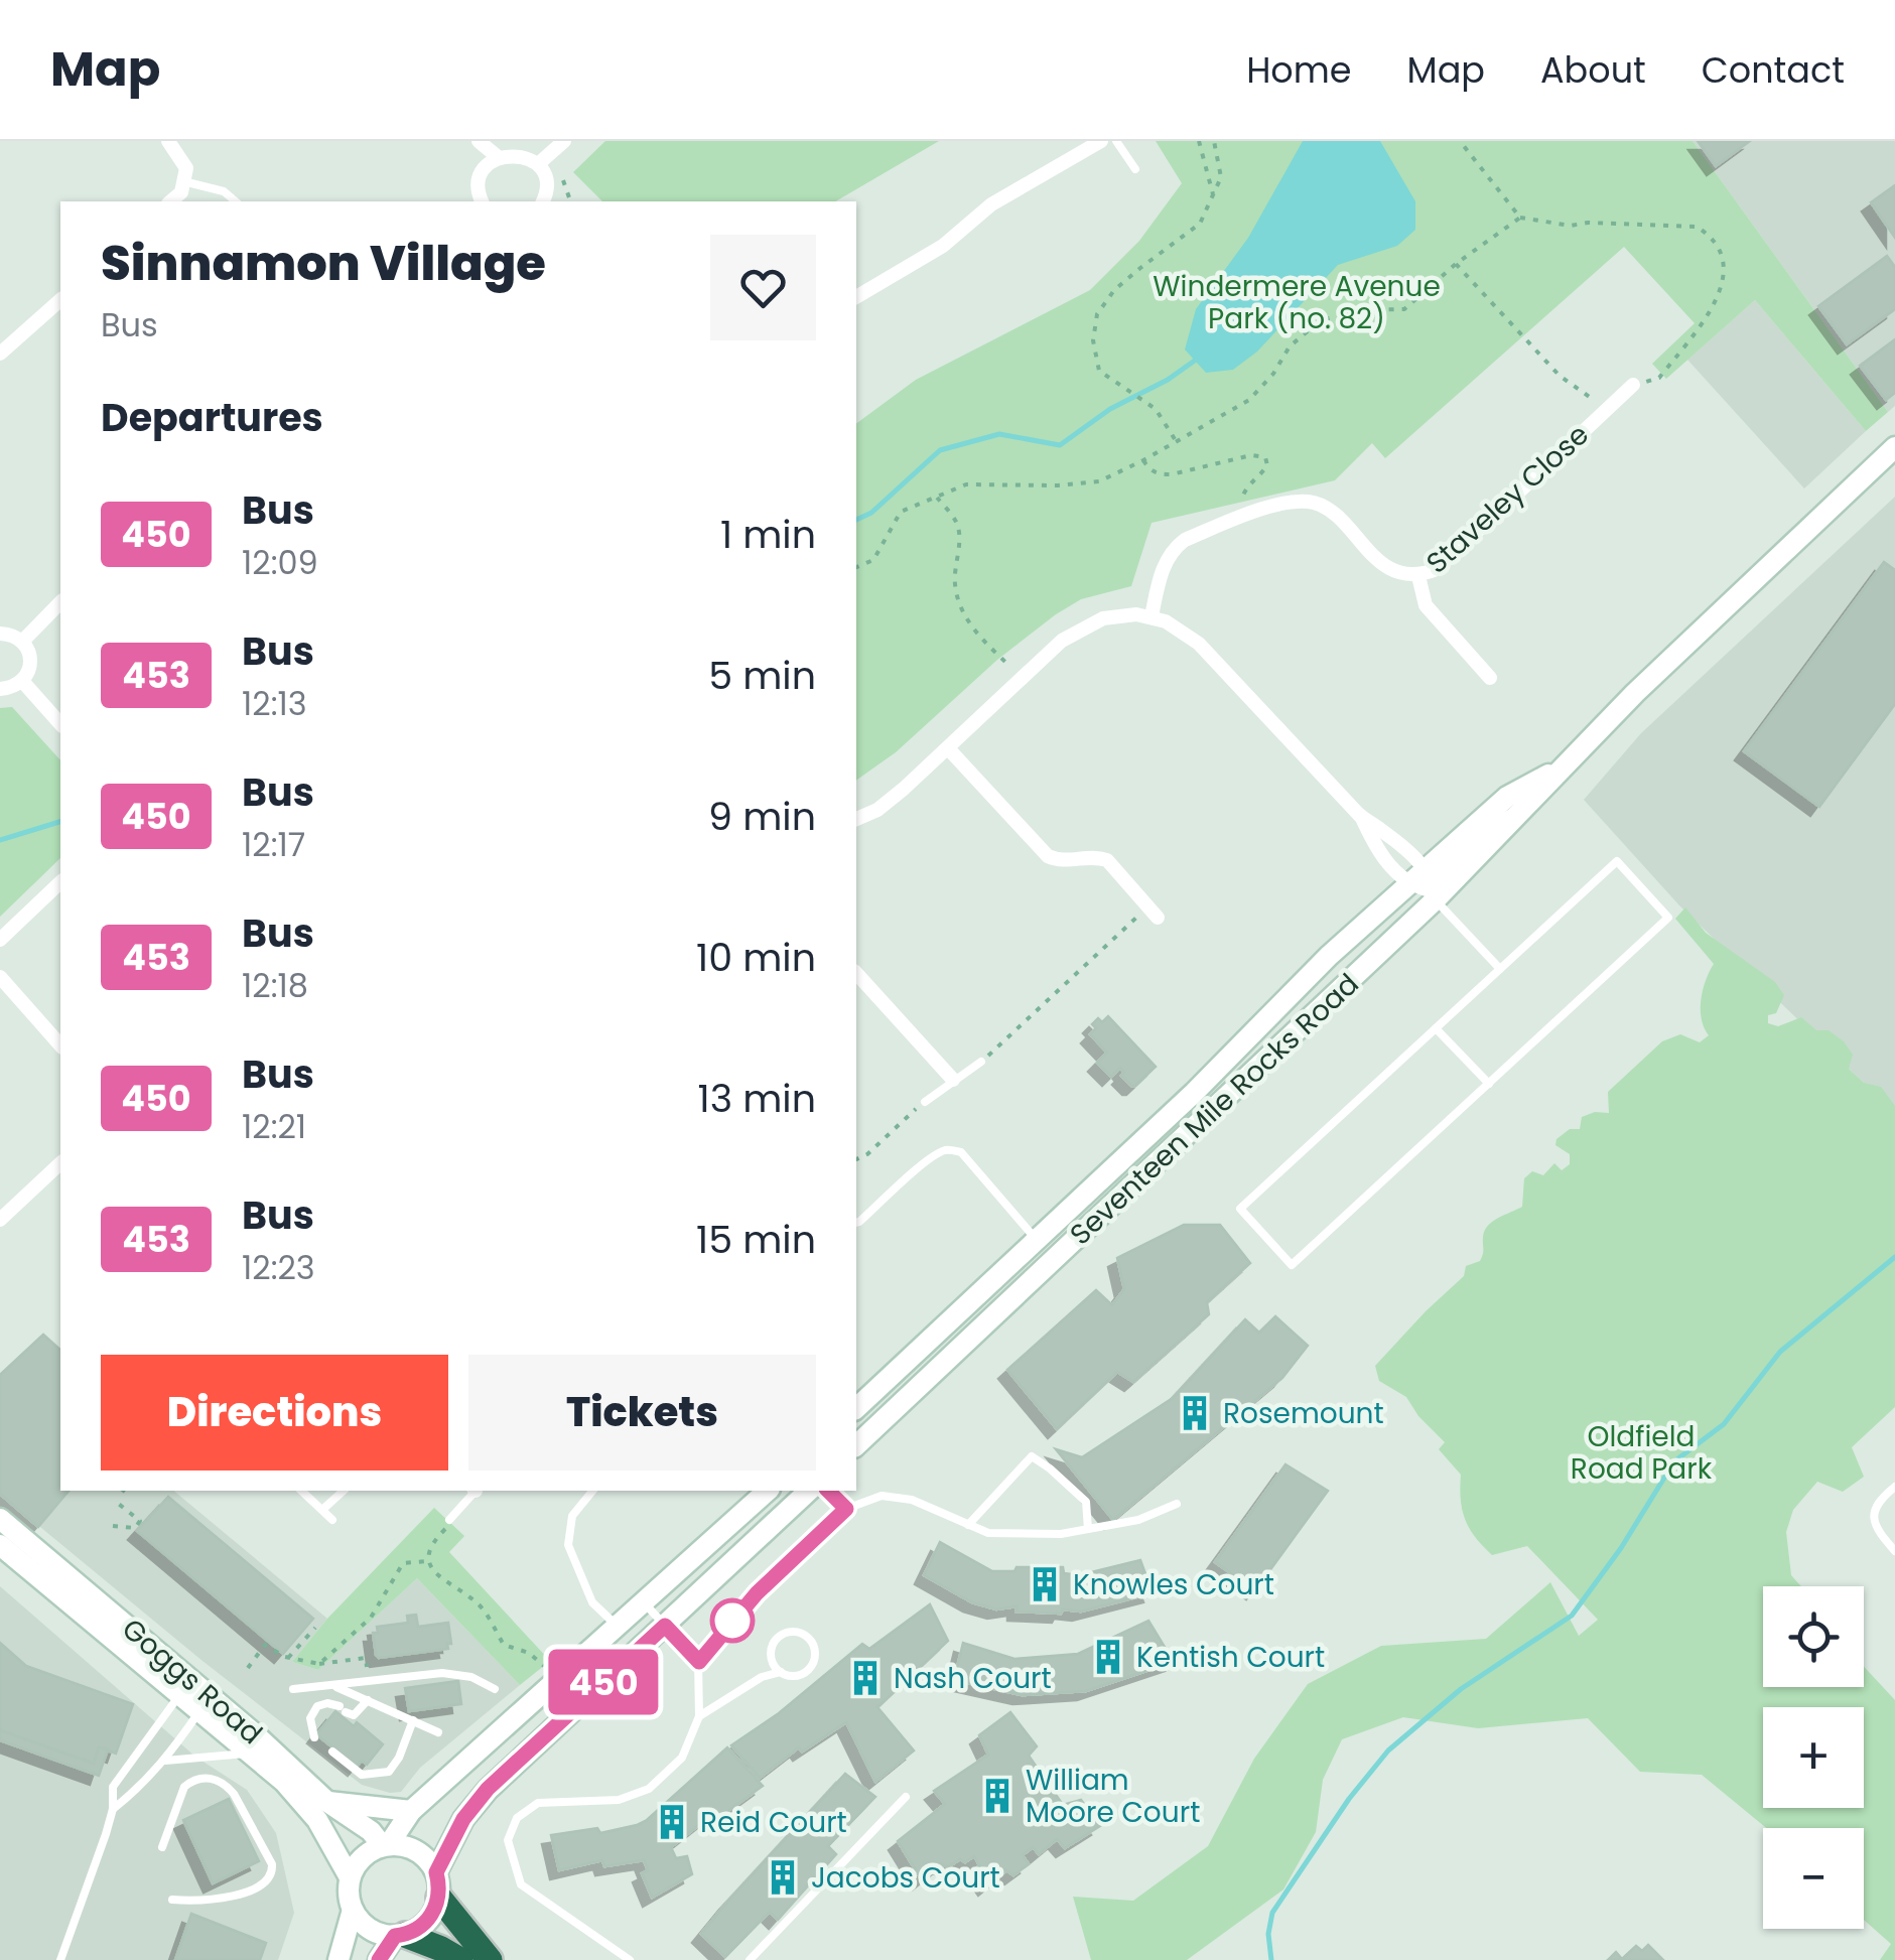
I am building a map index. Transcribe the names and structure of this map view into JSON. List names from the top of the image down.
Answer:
{
  "streets": {
    "main road": ["Seventeen Mile Rocks Road", "Goggs Road"],
    "street": ["Staveley Close"]
  },
  "parks": ["Windermere Avenue Park (no. 82)", "Oldfield Road Park"],
  "places": {
    "building": [
      "Rosemount",
      "Knowles Court",
      "Kentish Court",
      "Nash Court",
      "William Moore Court",
      "Reid Court",
      "Jacobs Court"
    ]
  },
  "lines": ["bus line 450"],
  "page": {
    "header": "Map",
    "nav": [
      "Home",
      "Map",
      "About",
      "Contact"
    ],
    "on_map": "450",
    "heading": [
      ["Sinnamon Village", "Bus"],
      "Departures"
    ],
    "list": [
      {
        "mark": "450",
        "name": "Bus",
        "note": "12:09",
        "value": "1 min"
      },
      {
        "mark": "453",
        "name": "Bus",
        "note": "12:13",
        "value": "5 min"
      },
      {
        "mark": "450",
        "name": "Bus",
        "note": "12:17",
        "value": "9 min"
      },
      {
        "mark": "453",
        "name": "Bus",
        "note": "12:18",
        "value": "10 min"
      },
      {
        "mark": "450",
        "name": "Bus",
        "note": "12:21",
        "value": "13 min"
      },
      {
        "mark": "453",
        "name": "Bus",
        "note": "12:23",
        "value": "15 min"
      }
    ],
    "buttons": ["Directions", "Tickets"],
    "map_buttons": ["+", "−"]
  }
}
